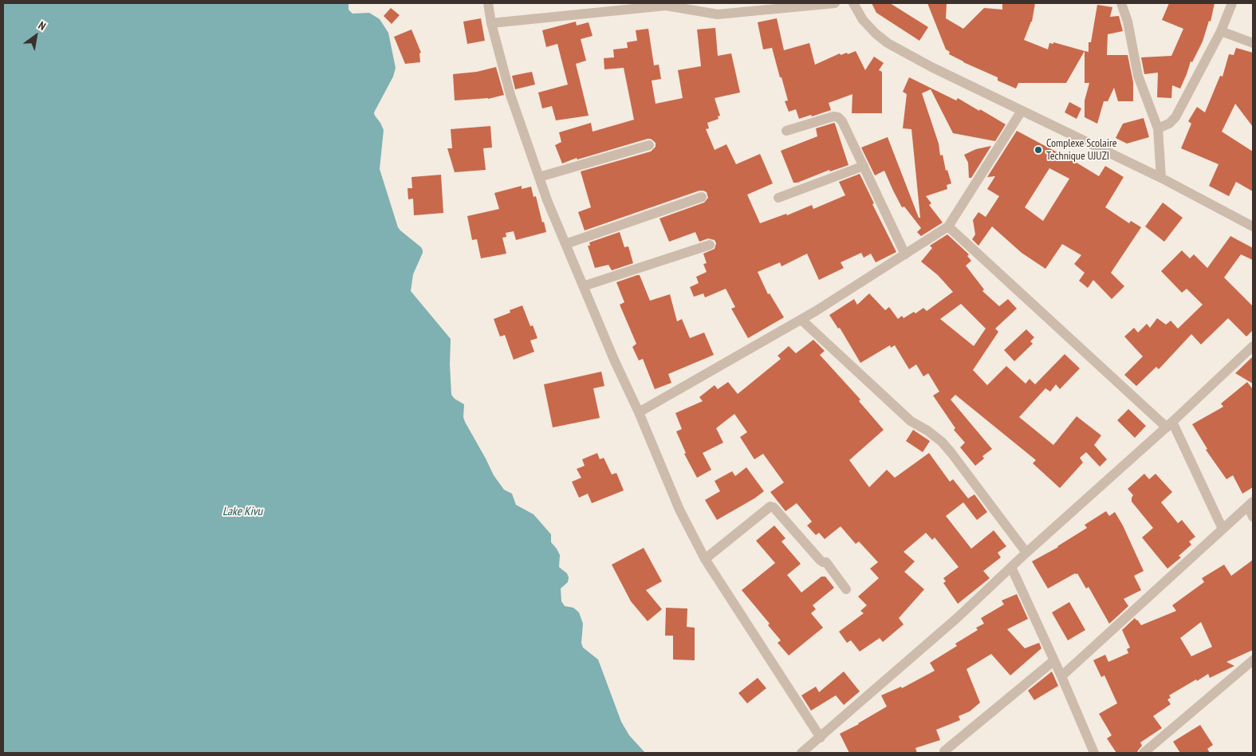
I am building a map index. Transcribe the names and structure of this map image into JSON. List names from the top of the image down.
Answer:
{
  "water": ["Lake Kivu"],
  "places": ["Complexe Scolaire Technique UJUZI"],
  "north": "top right"
}
